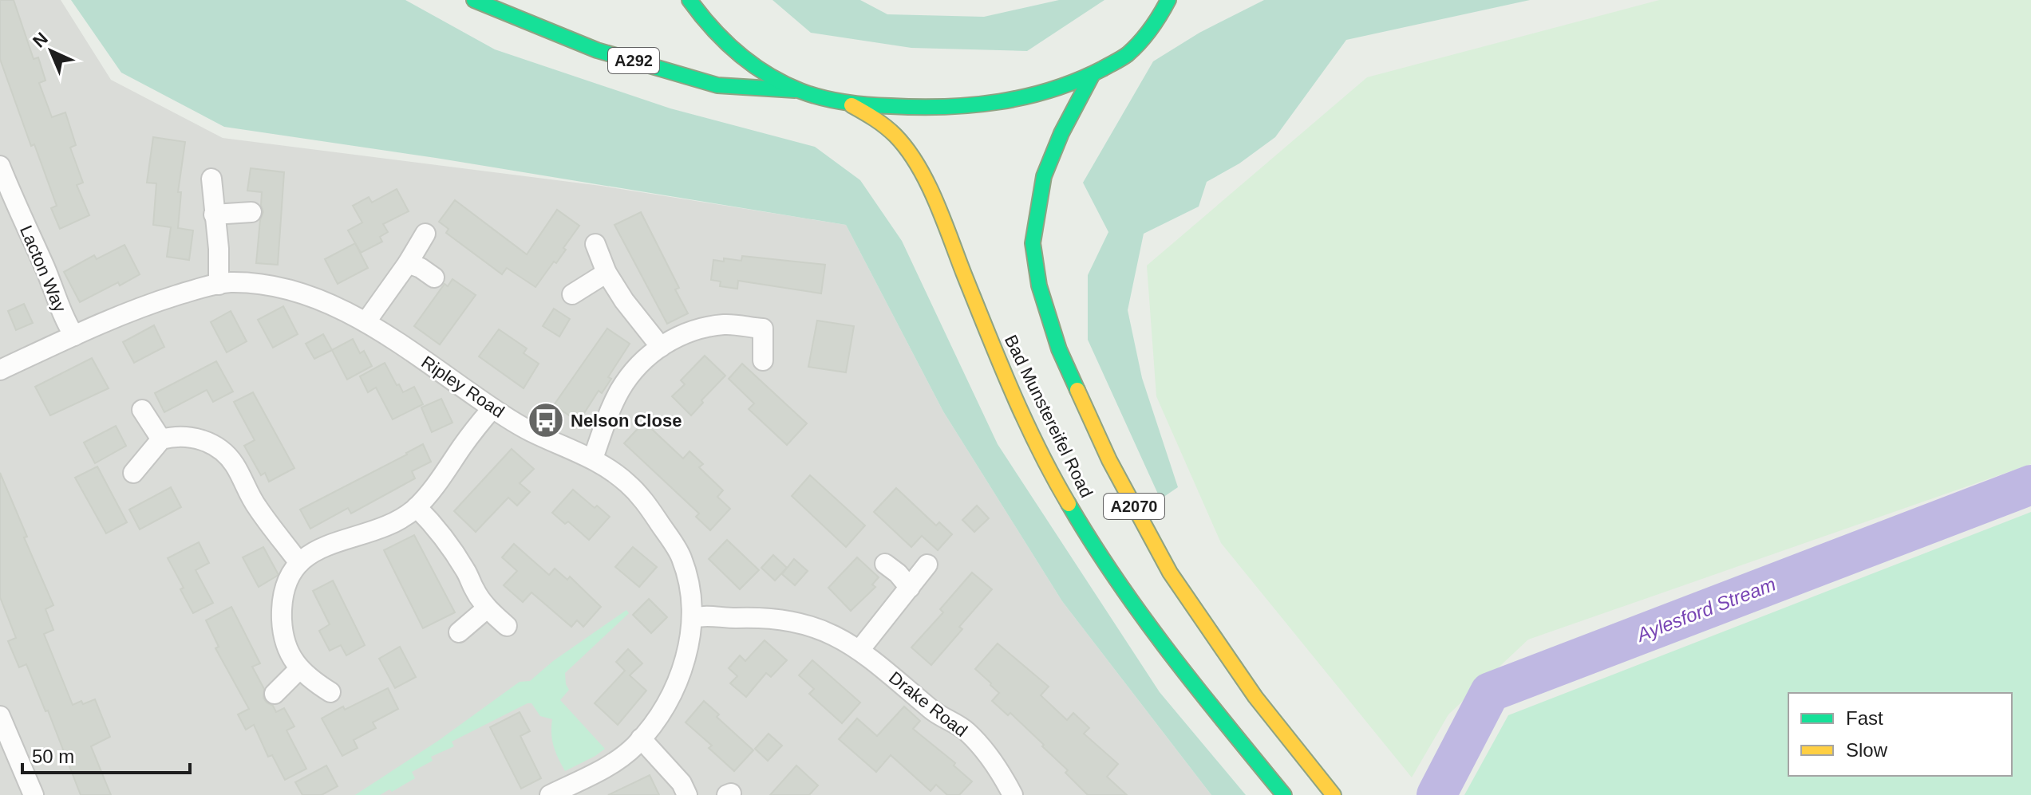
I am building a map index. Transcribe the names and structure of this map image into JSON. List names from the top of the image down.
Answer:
{
  "streets": {
    "main road": ["A292", "Bad Munstereifel Road", "A2070"],
    "street": ["Lacton Way", "Ripley Road", "Drake Road"]
  },
  "crossings": [
    ["Lacton Way", "Ripley Road"],
    ["Ripley Road", "Drake Road"]
  ],
  "water": ["Aylesford Stream"],
  "places": {
    "bus stop": ["Nelson Close"]
  },
  "legend": ["Fast", "Slow"],
  "scale_bar": "50 m",
  "north": "top left"
}
